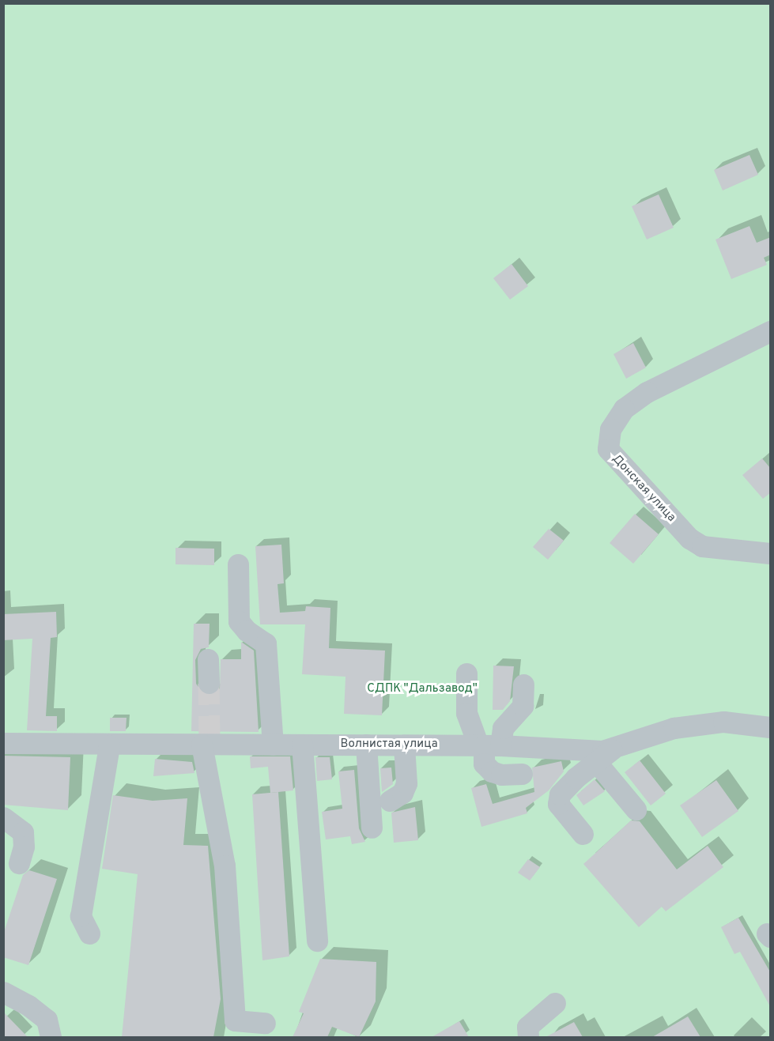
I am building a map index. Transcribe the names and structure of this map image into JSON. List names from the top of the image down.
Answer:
{
  "streets": {
    "street": ["Донская улица", "Волнистая улица"]
  },
  "parks": ["СДПК \"Дальзавод\""]
}
